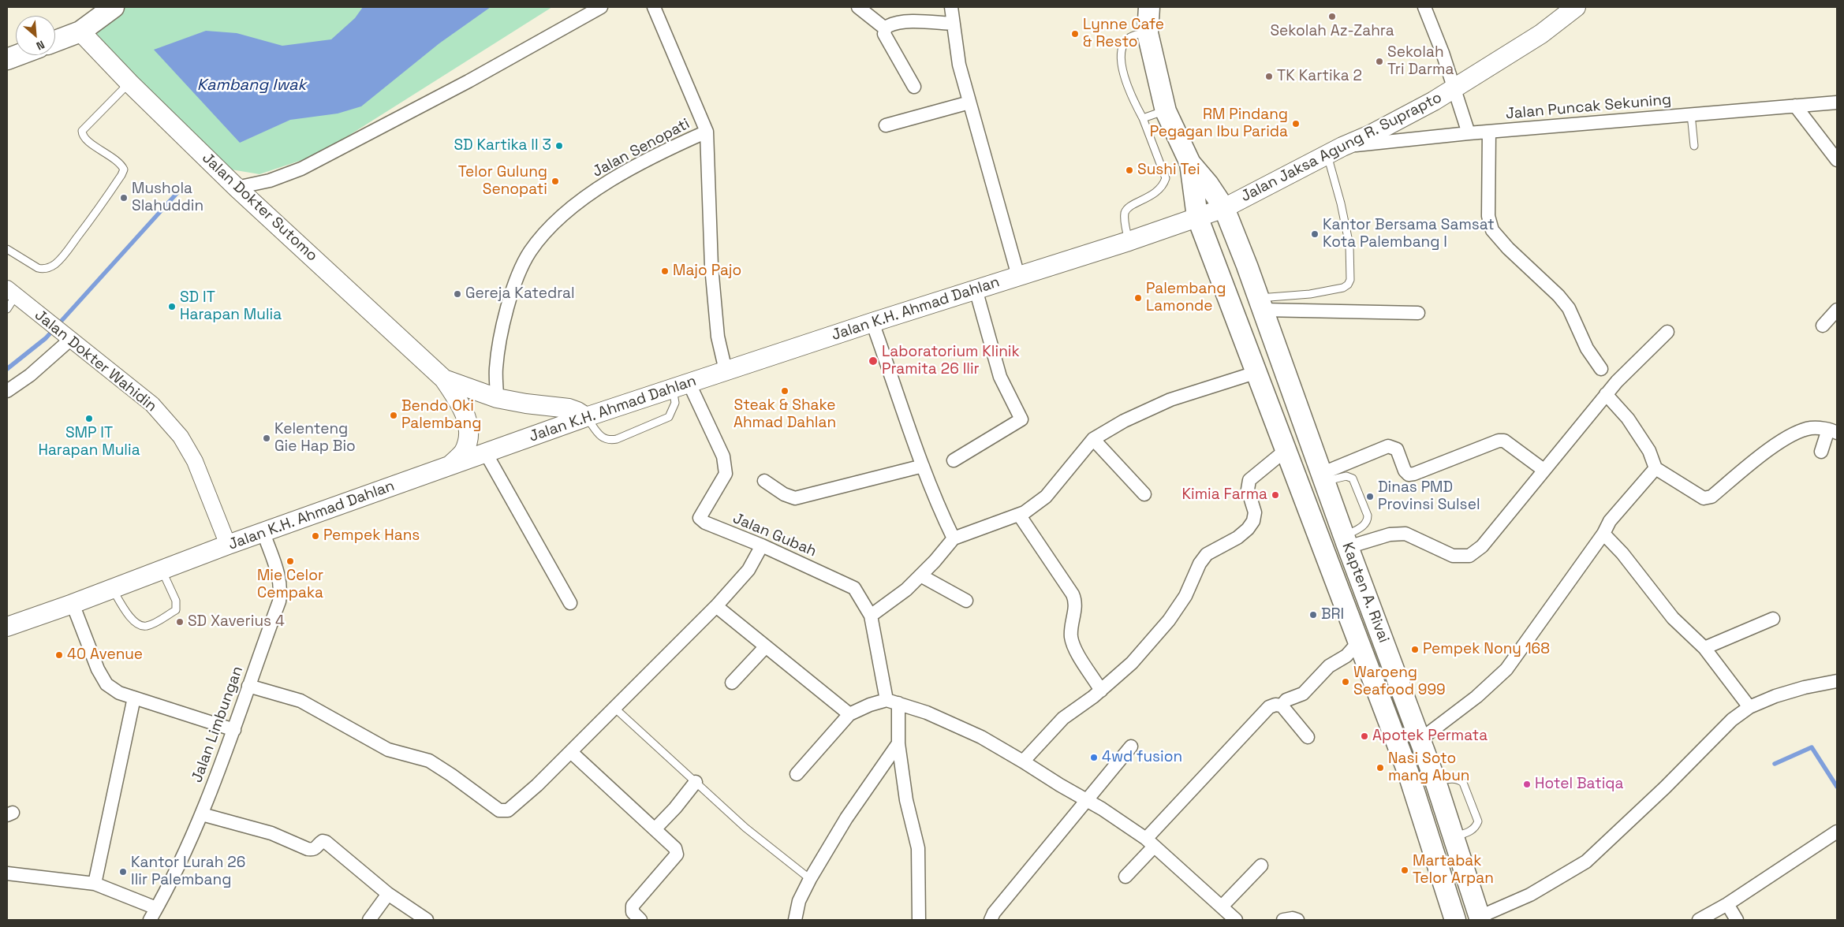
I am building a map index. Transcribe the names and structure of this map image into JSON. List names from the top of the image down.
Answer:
{
  "streets": {
    "main road": [
      "Jalan Jaksa Agung R. Suprapto",
      "Jalan Dokter Sutomo",
      "Jalan K.H. Ahmad Dahlan",
      "Kapten A. Rivai"
    ],
    "street": [
      "Jalan Puncak Sekuning",
      "Jalan Senopati",
      "Jalan Dokter Wahidin",
      "Jalan Gubah",
      "Jalan Limbungan"
    ]
  },
  "crossings": [
    ["Jalan Puncak Sekuning", "Jalan Jaksa Agung R. Suprapto"],
    ["Jalan Jaksa Agung R. Suprapto", "Jalan K.H. Ahmad Dahlan"],
    ["Jalan Jaksa Agung R. Suprapto", "Kapten A. Rivai"],
    ["Jalan K.H. Ahmad Dahlan", "Jalan Dokter Wahidin"],
    ["Jalan K.H. Ahmad Dahlan", "Jalan Gubah"],
    ["Jalan K.H. Ahmad Dahlan", "Kapten A. Rivai"],
    ["Jalan K.H. Ahmad Dahlan", "Jalan Limbungan"]
  ],
  "water": ["Kambang Iwak"],
  "places": [
    "Sekolah Az-Zahra",
    "Lynne Cafe & Resto",
    "Sekolah Tri Darma",
    "TK Kartika 2",
    "RM Pindang Pegagan Ibu Parida",
    "SD Kartika II 3",
    "Sushi Tei",
    "Telor Gulung Senopati",
    "Mushola Slahuddin",
    "Kantor Bersama Samsat Kota Palembang I",
    "Majo Pajo",
    "Gereja Katedral",
    "Palembang Lamonde",
    "SD IT Harapan Mulia",
    "Laboratorium Klinik Pramita 26 Ilir",
    "Steak & Shake Ahmad Dahlan",
    "Bendo Oki Palembang",
    "SMP IT Harapan Mulia",
    "Kelenteng Gie Hap Bio",
    "Kimia Farma",
    "Dinas PMD Provinsi Sulsel",
    "Pempek Hans",
    "Mie Celor Cempaka",
    "BRI",
    "SD Xaverius 4",
    "Pempek Nony 168",
    "40 Avenue",
    "Waroeng Seafood 999",
    "Apotek Permata",
    "4wd fusion",
    "Nasi Soto mang Abun",
    "Hotel Batiqa",
    "Martabak Telor Arpan",
    "Kantor Lurah 26 Ilir Palembang"
  ],
  "north": "bottom right"
}
